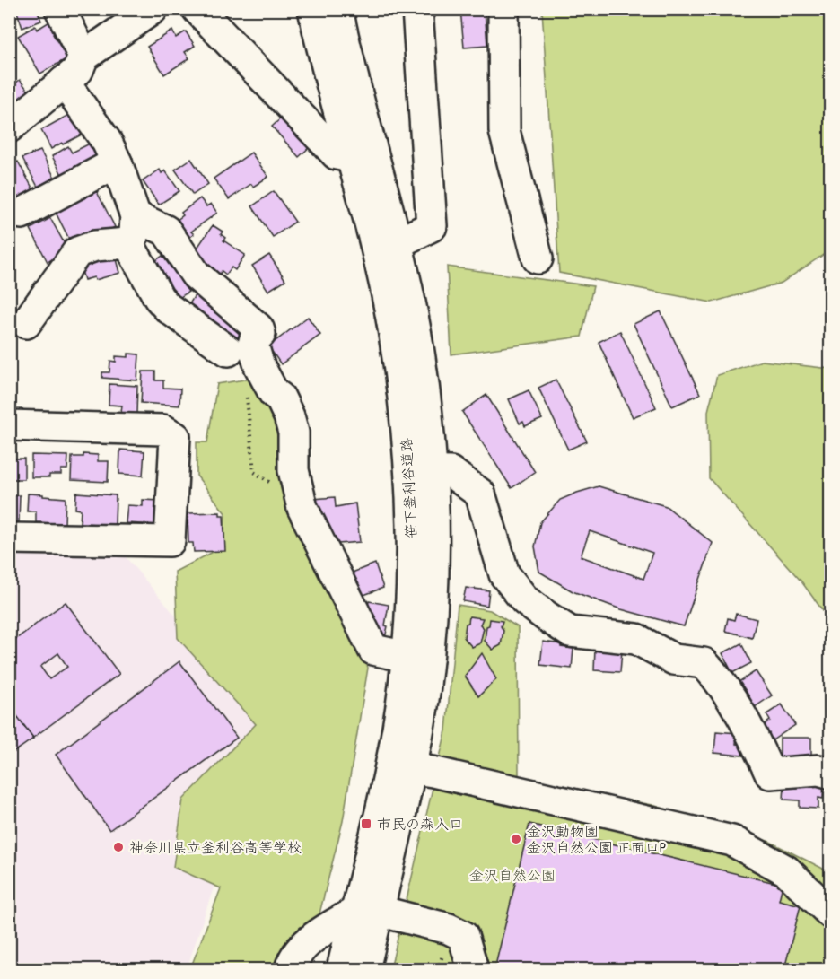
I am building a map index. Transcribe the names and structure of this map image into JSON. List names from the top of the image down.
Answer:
{
  "streets": {
    "street": ["笹下釜利谷道路"]
  },
  "parks": ["金沢自然公園"],
  "places": {
    "transit": ["市民の森入口"],
    "other": ["金沢動物園 金沢自然公園 正面口P", "神奈川県立釜利谷高等学校"]
  }
}
